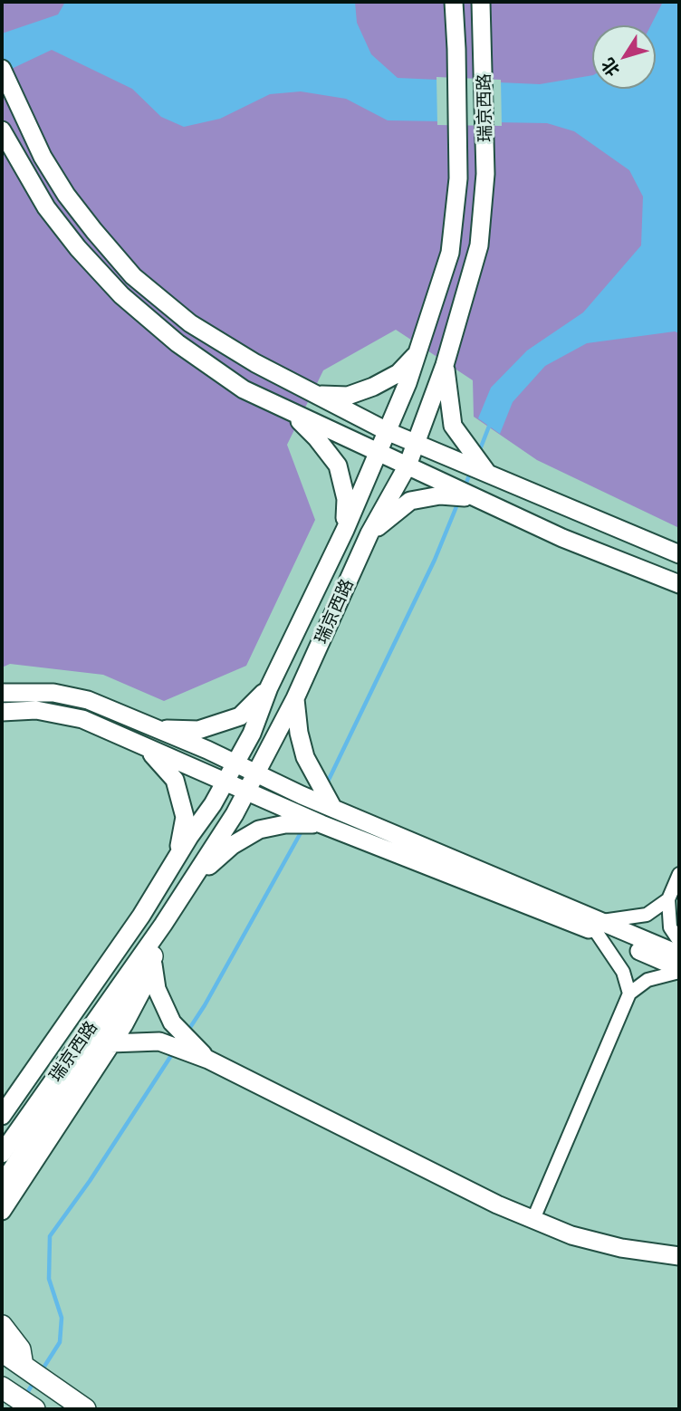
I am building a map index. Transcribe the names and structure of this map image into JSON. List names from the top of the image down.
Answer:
{
  "streets": {
    "street": ["瑞京西路"]
  },
  "north": "bottom left"
}
